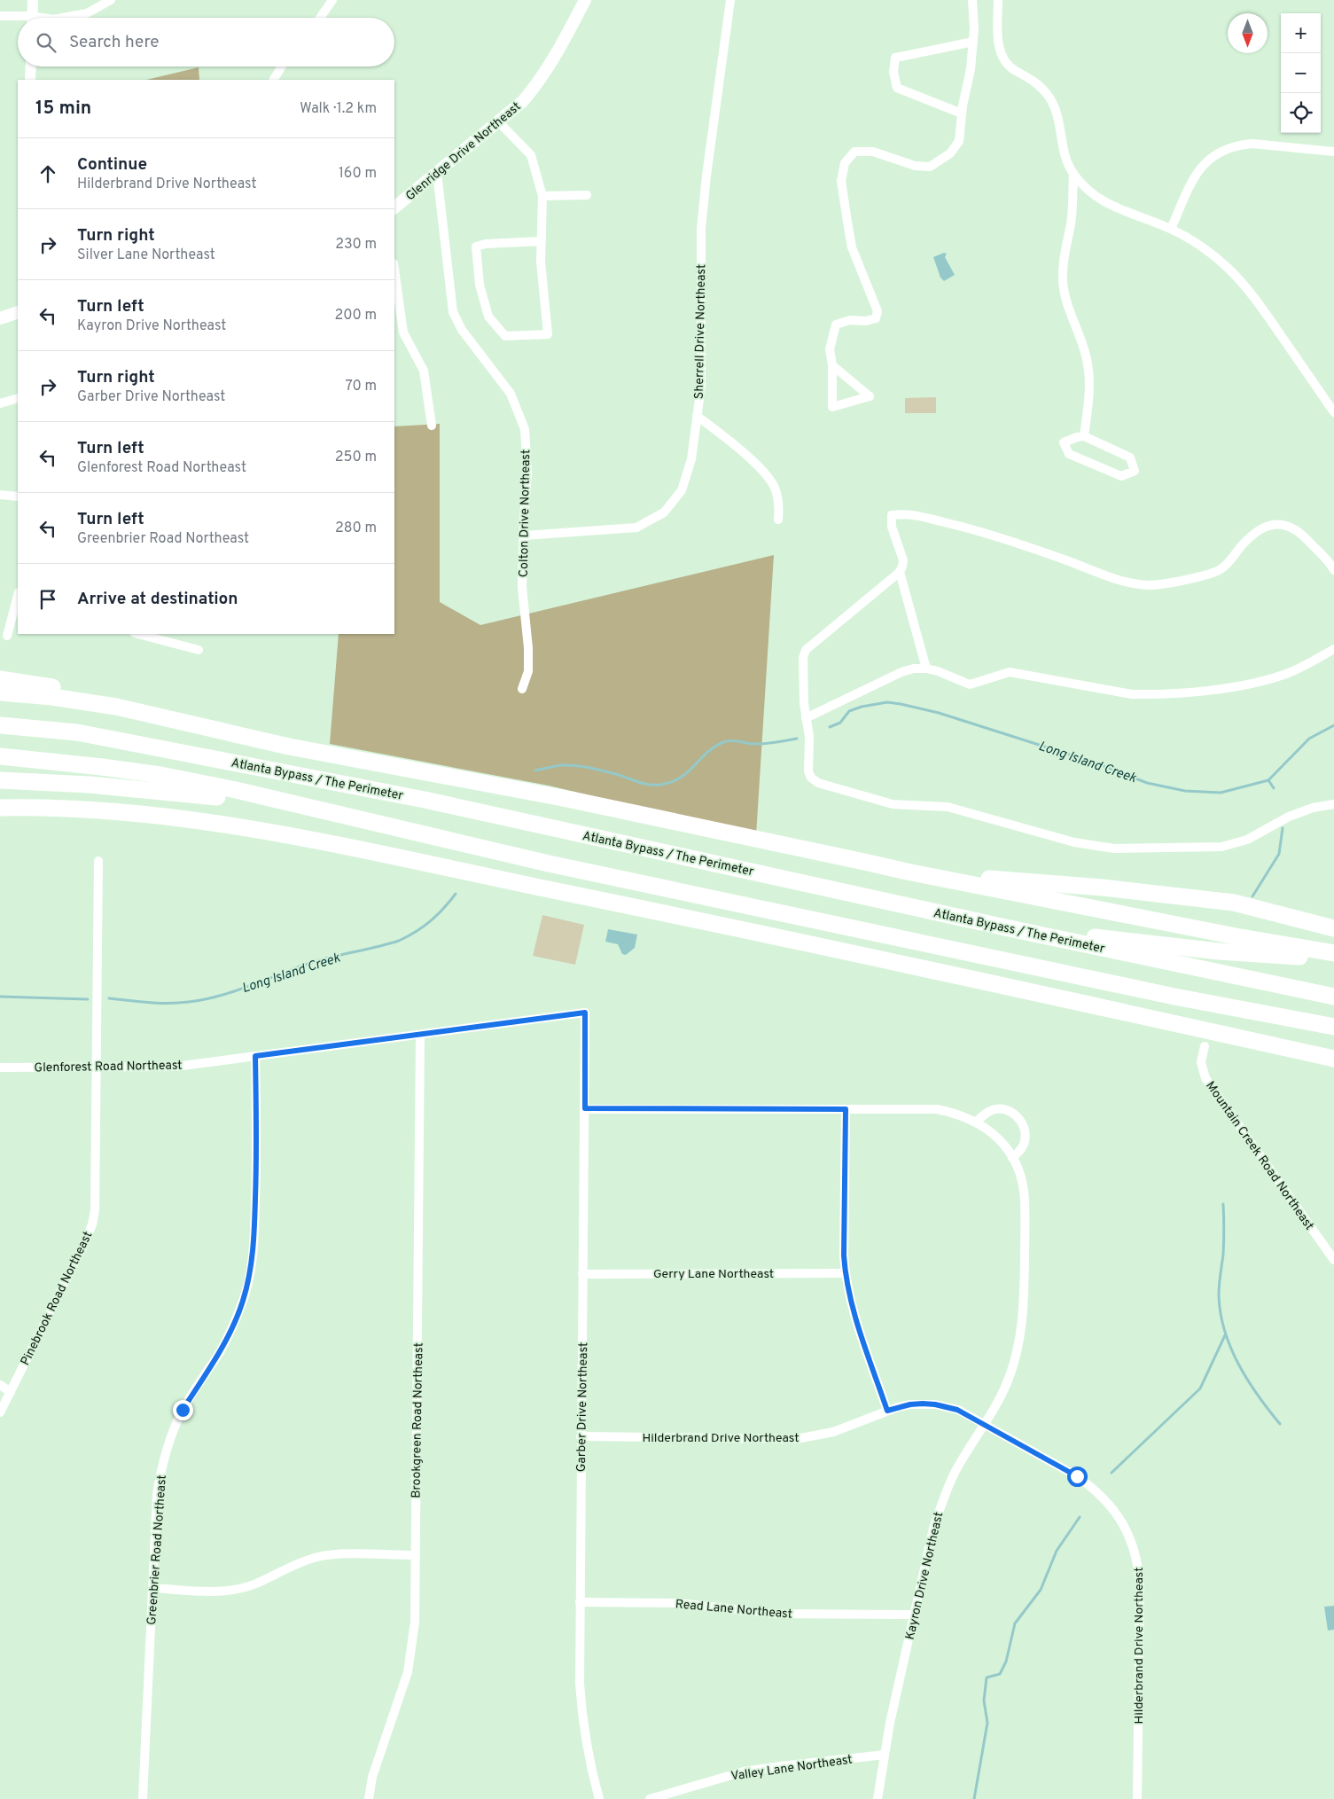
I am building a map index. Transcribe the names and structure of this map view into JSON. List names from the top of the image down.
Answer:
{
  "streets": {
    "highway": ["Atlanta Bypass / The Perimeter"],
    "main road": ["Glenridge Drive Northeast"],
    "street": [
      "Sherrell Drive Northeast",
      "Colton Drive Northeast",
      "Glenforest Road Northeast",
      "Mountain Creek Road Northeast",
      "Gerry Lane Northeast",
      "Pinebrook Road Northeast",
      "Garber Drive Northeast",
      "Brookgreen Road Northeast",
      "Hilderbrand Drive Northeast",
      "Greenbrier Road Northeast",
      "Kayron Drive Northeast",
      "Read Lane Northeast",
      "Valley Lane Northeast"
    ]
  },
  "crossings": [
    ["Glenridge Drive Northeast", "Colton Drive Northeast"],
    ["Sherrell Drive Northeast", "Colton Drive Northeast"],
    ["Glenforest Road Northeast", "Pinebrook Road Northeast"],
    ["Glenforest Road Northeast", "Garber Drive Northeast"],
    ["Glenforest Road Northeast", "Brookgreen Road Northeast"],
    ["Glenforest Road Northeast", "Greenbrier Road Northeast"],
    ["Gerry Lane Northeast", "Garber Drive Northeast"],
    ["Garber Drive Northeast", "Hilderbrand Drive Northeast"],
    ["Garber Drive Northeast", "Kayron Drive Northeast"],
    ["Garber Drive Northeast", "Read Lane Northeast"],
    ["Hilderbrand Drive Northeast", "Kayron Drive Northeast"],
    ["Kayron Drive Northeast", "Read Lane Northeast"],
    ["Kayron Drive Northeast", "Valley Lane Northeast"]
  ],
  "water": ["Long Island Creek"],
  "north": "bottom",
  "page": {
    "map_buttons": ["+", "−"],
    "search": "Search here",
    "heading": ["15 min", "Walk · 1.2 km"],
    "list": [
      ["Continue", "Hilderbrand Drive Northeast", "160 m"],
      ["Turn right", "Silver Lane Northeast", "230 m"],
      ["Turn left", "Kayron Drive Northeast", "200 m"],
      ["Turn right", "Garber Drive Northeast", "70 m"],
      ["Turn left", "Glenforest Road Northeast", "250 m"],
      ["Turn left", "Greenbrier Road Northeast", "280 m"],
      "Arrive at destination"
    ]
  }
}
